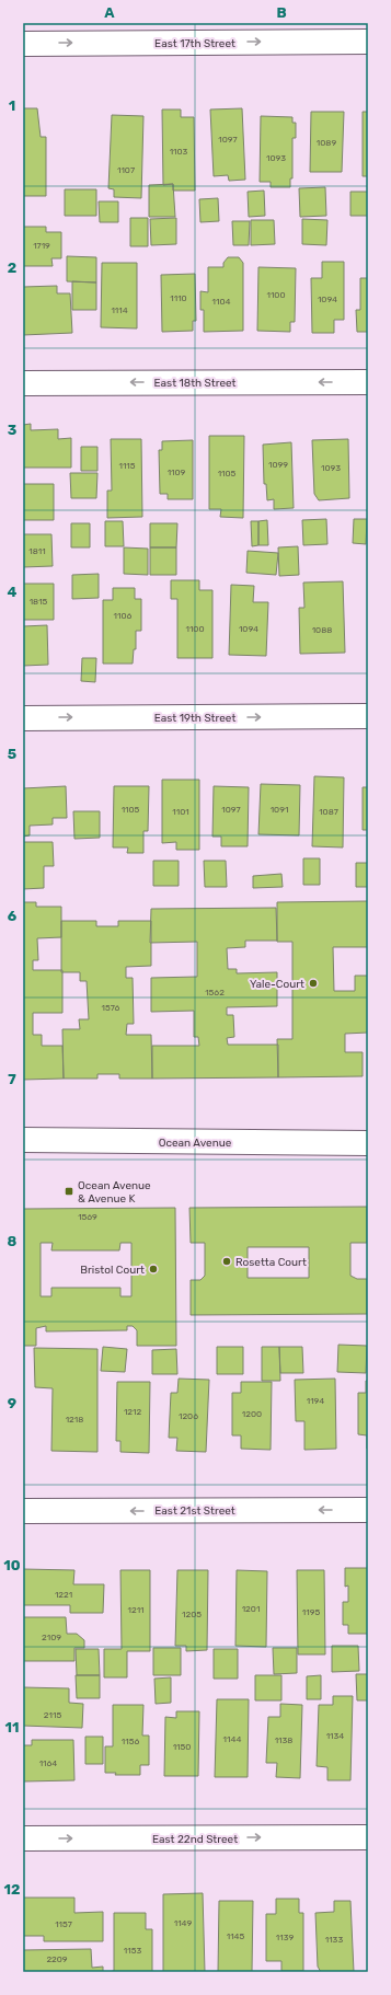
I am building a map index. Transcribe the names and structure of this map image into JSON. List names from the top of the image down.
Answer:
{
  "streets": {
    "street": [
      "East 17th Street",
      "East 18th Street",
      "East 19th Street",
      "Ocean Avenue",
      "East 21st Street",
      "East 22nd Street"
    ]
  },
  "one_way": [
    "East 17th Street",
    "East 18th Street",
    "East 19th Street",
    "East 21st Street",
    "East 22nd Street"
  ],
  "places": {
    "other": ["Yale-Court", "Rosetta Court", "Bristol Court"],
    "transit": ["Ocean Avenue & Avenue K"]
  },
  "house_numbers": [
    "1097",
    "1089",
    "1103",
    "1093",
    "1107",
    "1719",
    "1100",
    "1110",
    "1094",
    "1104",
    "1114",
    "1099",
    "1115",
    "1093",
    "1109",
    "1105",
    "1811",
    "1815",
    "1106",
    "1100",
    "1094",
    "1088",
    "1105",
    "1097",
    "1091",
    "1101",
    "1087",
    "1562",
    "1576",
    "1569",
    "1194",
    "1212",
    "1200",
    "1206",
    "1218",
    "1221",
    "1201",
    "1211",
    "1195",
    "1205",
    "2109",
    "2115",
    "1134",
    "1144",
    "1138",
    "1156",
    "1150",
    "1164",
    "1149",
    "1157",
    "1145",
    "1139",
    "1133",
    "1153",
    "2209"
  ],
  "grid": {
    "columns": ["A", "B"],
    "rows": [
      "1",
      "2",
      "3",
      "4",
      "5",
      "6",
      "7",
      "8",
      "9",
      "10",
      "11",
      "12"
    ]
  }
}
